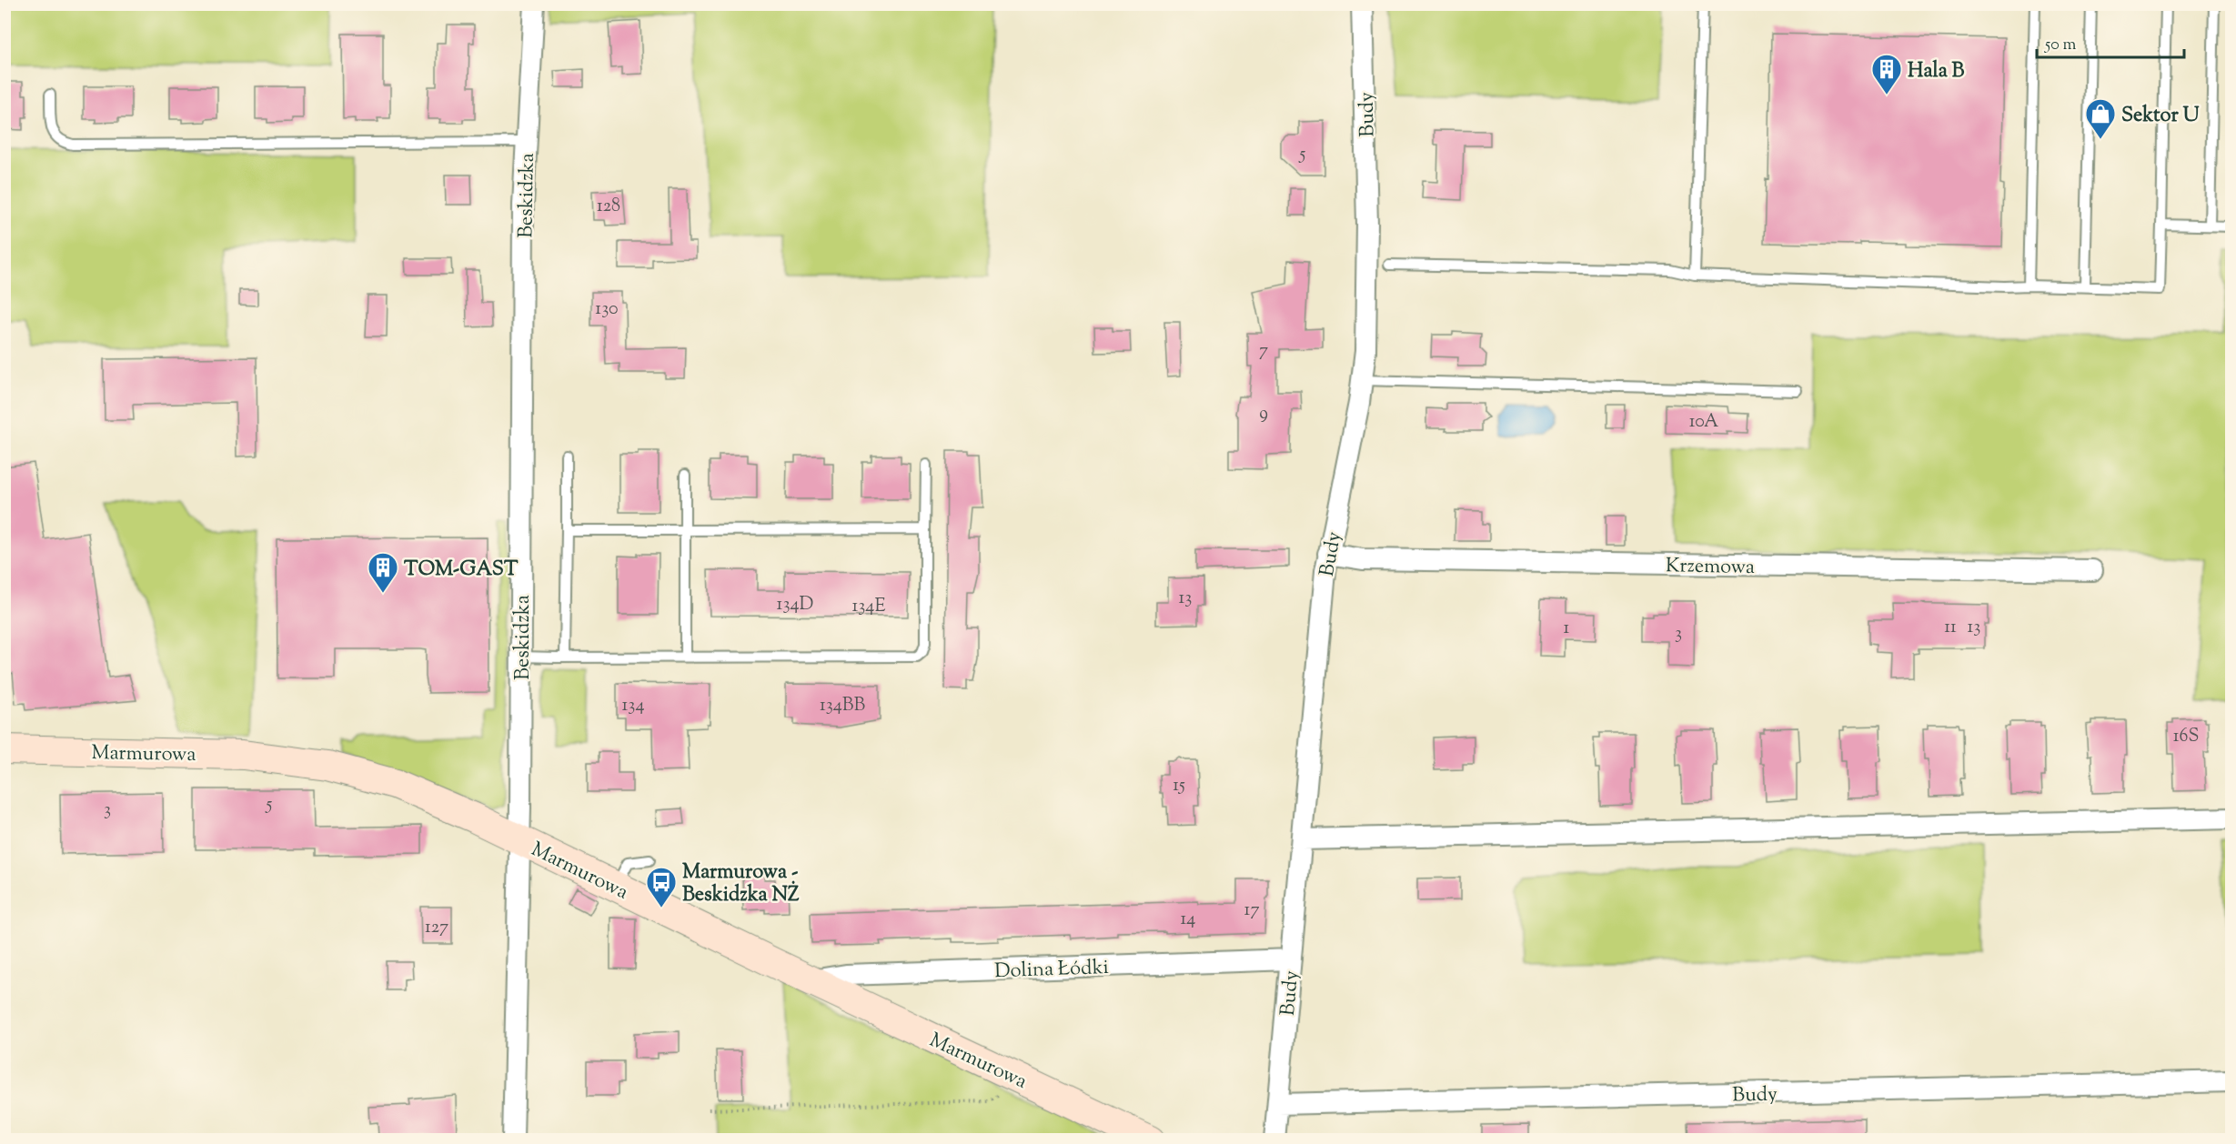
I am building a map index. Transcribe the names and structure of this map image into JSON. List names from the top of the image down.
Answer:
{
  "streets": {
    "street": [
      "Budy",
      "Beskidzka",
      "Krzemowa",
      "Marmurowa",
      "Dolina Łódki"
    ]
  },
  "crossings": [
    ["Budy", "Krzemowa"],
    ["Budy", "Dolina Łódki"],
    ["Beskidzka", "Marmurowa"],
    ["Marmurowa", "Dolina Łódki"]
  ],
  "places": {
    "building": ["Hala B", "TOM-GAST"],
    "shop": ["Sektor U"],
    "bus stop": ["Marmurowa - Beskidzka NŻ"]
  },
  "house_numbers": [
    "5",
    "128",
    "130",
    "7",
    "9",
    "10A",
    "13",
    "134D",
    "134E",
    "11",
    "13",
    "1",
    "3",
    "134",
    "134BB",
    "16S",
    "15",
    "5",
    "3",
    "17",
    "14",
    "127"
  ],
  "scale_bar": "50 m"
}
